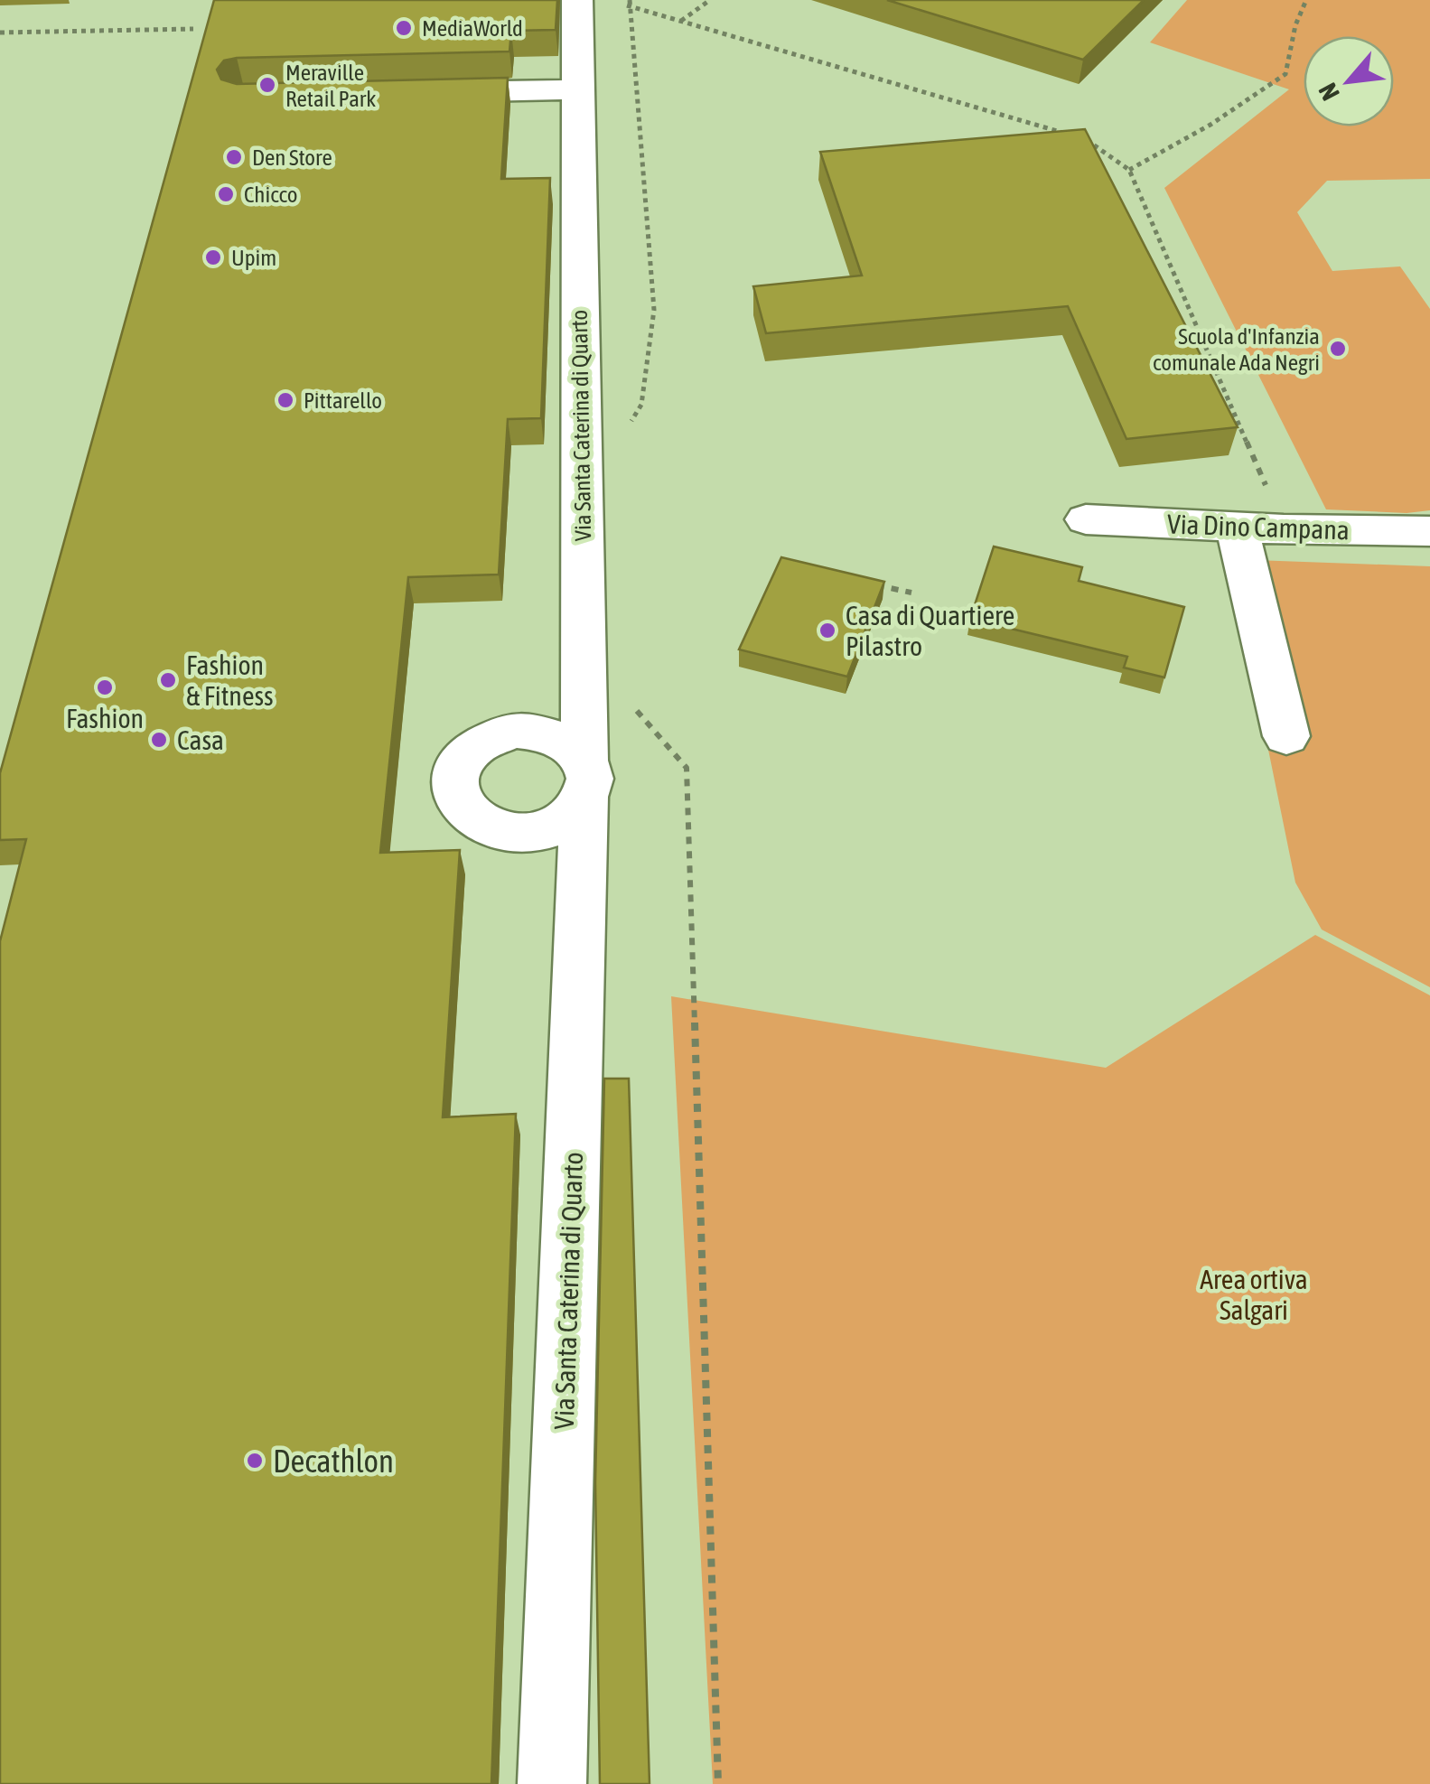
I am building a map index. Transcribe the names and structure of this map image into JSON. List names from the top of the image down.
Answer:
{
  "streets": {
    "street": ["Via Santa Caterina di Quarto", "Via Dino Campana"]
  },
  "parks": ["Area ortiva Salgari"],
  "places": [
    "MediaWorld",
    "Meraville Retail Park",
    "Den Store",
    "Chicco",
    "Upim",
    "Scuola d'Infanzia comunale Ada Negri",
    "Pittarello",
    "Casa di Quartiere Pilastro",
    "Fashion & Fitness",
    "Fashion",
    "Casa",
    "Decathlon"
  ],
  "north": "bottom left"
}
